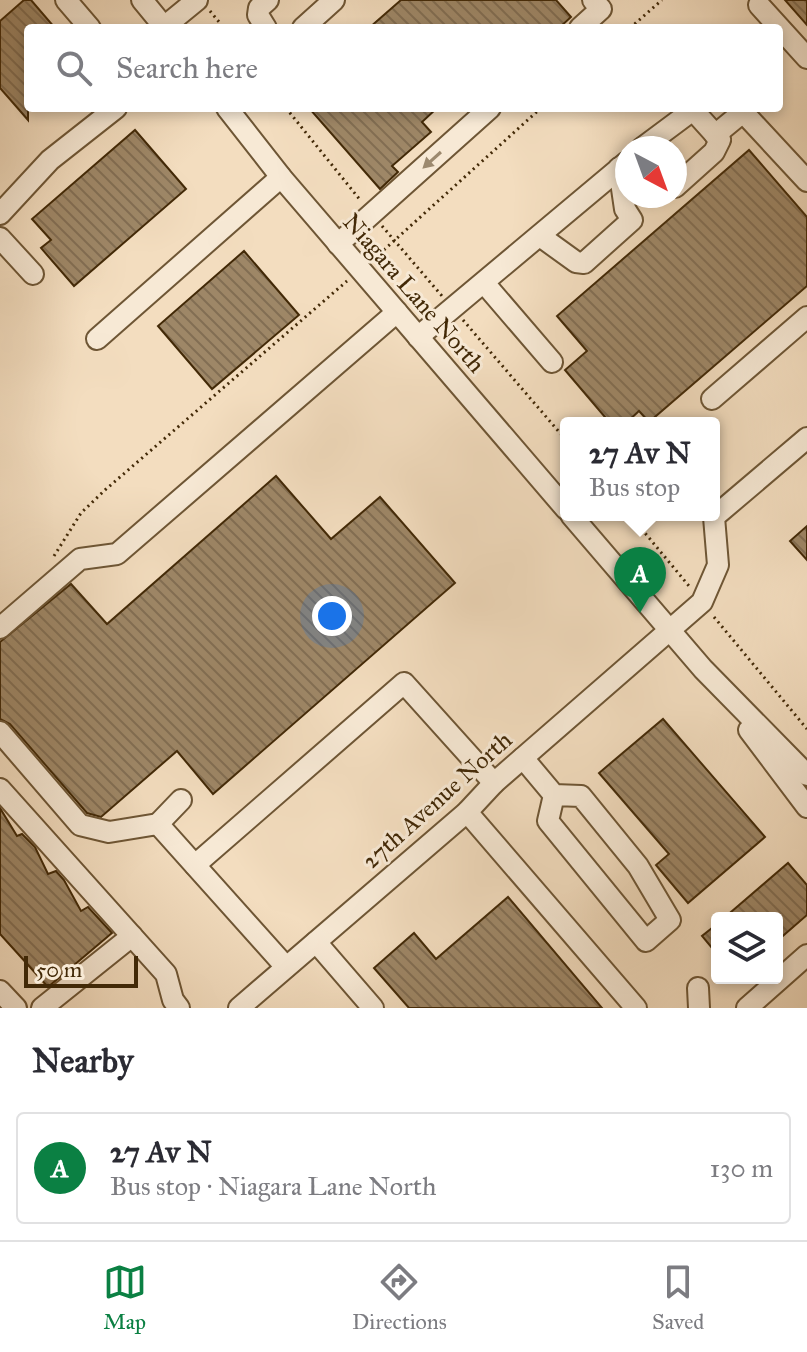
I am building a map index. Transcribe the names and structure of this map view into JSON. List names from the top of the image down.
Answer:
{
  "streets": {
    "street": ["Niagara Lane North", "27th Avenue North"]
  },
  "scale_bar": "50 m",
  "north": "bottom right",
  "page": {
    "search": "Search here",
    "popup": ["27 Av N", "Bus stop"],
    "pins": "A",
    "scale": "50 m",
    "heading": "Nearby",
    "list": [
      {
        "mark": "A",
        "name": "27 Av N",
        "note": "Bus stop · Niagara Lane North",
        "value": "130 m"
      }
    ],
    "nav": ["Map", "Directions", "Saved"]
  }
}
